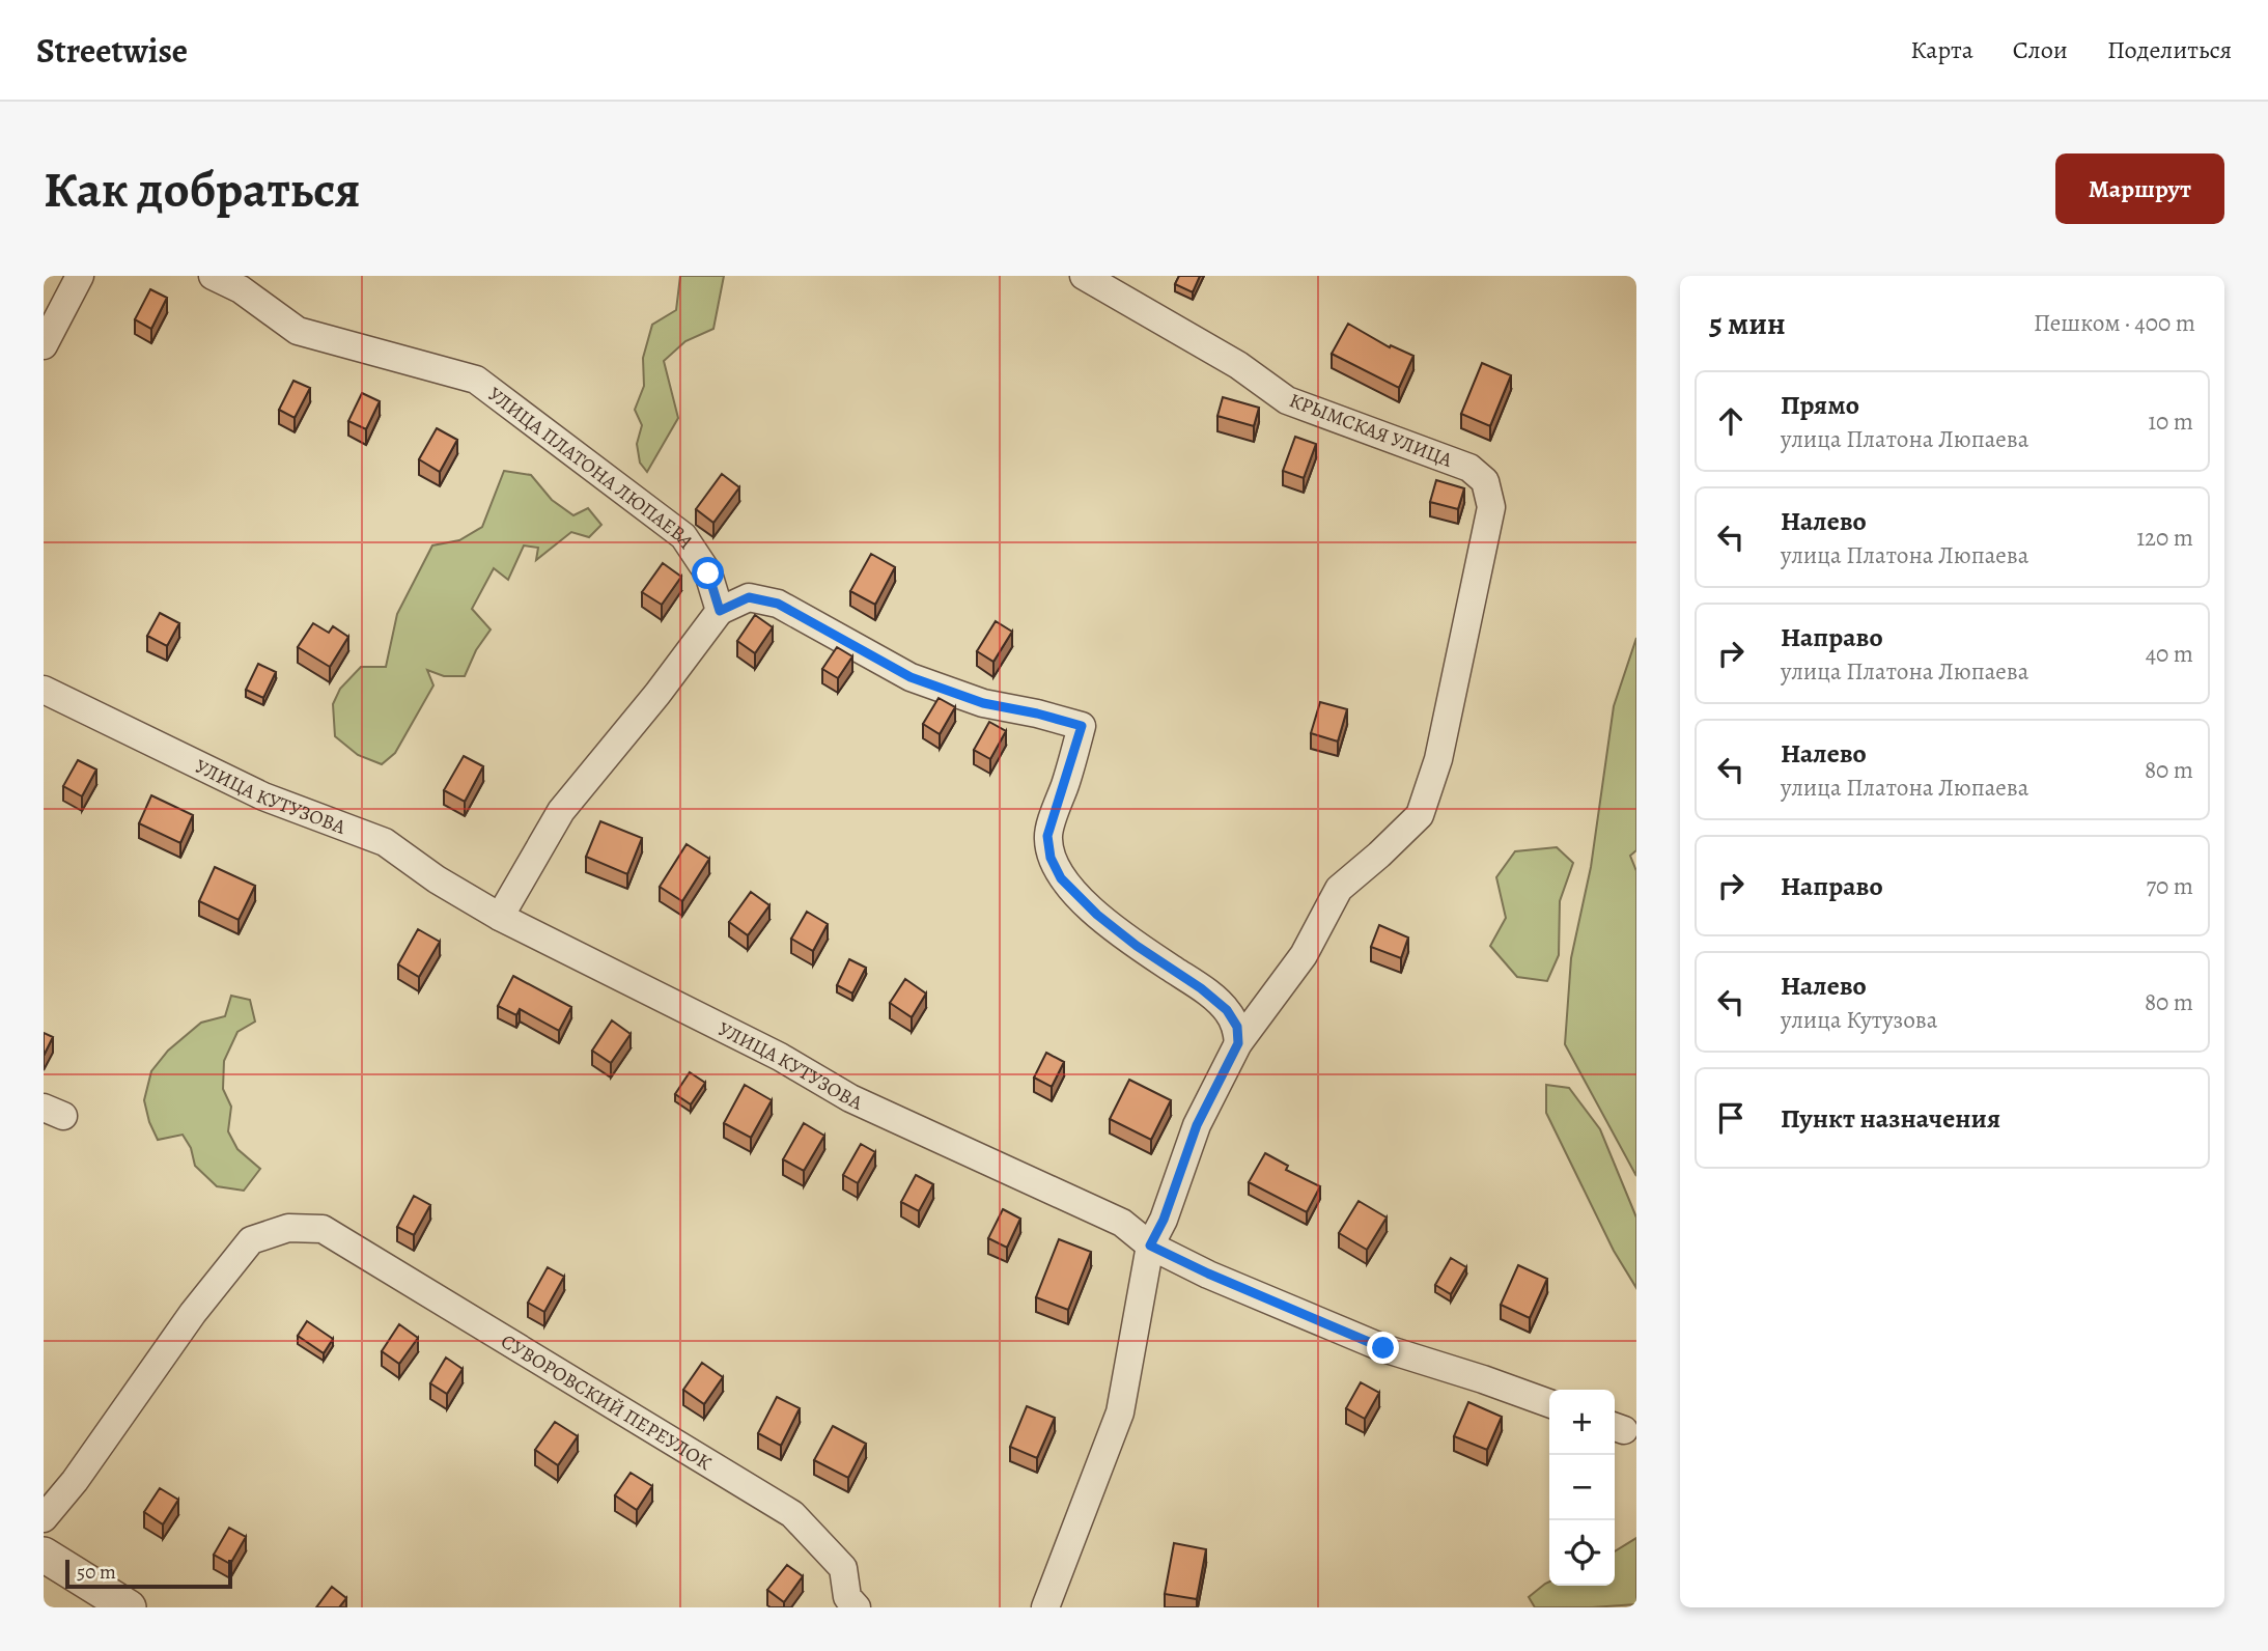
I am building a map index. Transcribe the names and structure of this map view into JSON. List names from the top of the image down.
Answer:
{
  "streets": {
    "street": [
      "КРЫМСКАЯ УЛИЦА",
      "УЛИЦА ПЛАТОНА ЛЮПАЕВА",
      "УЛИЦА КУТУЗОВА",
      "СУВОРОВСКИЙ ПЕРЕУЛОК"
    ]
  },
  "scale_bar": "50 m",
  "page": {
    "header": "Streetwise",
    "nav": ["Карта", "Слои", "Поделиться"],
    "buttons": "Маршрут",
    "title": "Как добраться",
    "heading": ["5 мин", "Пешком · 400 m"],
    "list": [
      ["Прямо", "улица Платона Люпаева", "10 m"],
      ["Налево", "улица Платона Люпаева", "120 m"],
      ["Направо", "улица Платона Люпаева", "40 m"],
      ["Налево", "улица Платона Люпаева", "80 m"],
      ["Направо", "70 m"],
      ["Налево", "улица Кутузова", "80 m"],
      "Пункт назначения"
    ],
    "map_buttons": ["+", "−"],
    "scale": "50 m"
  }
}
